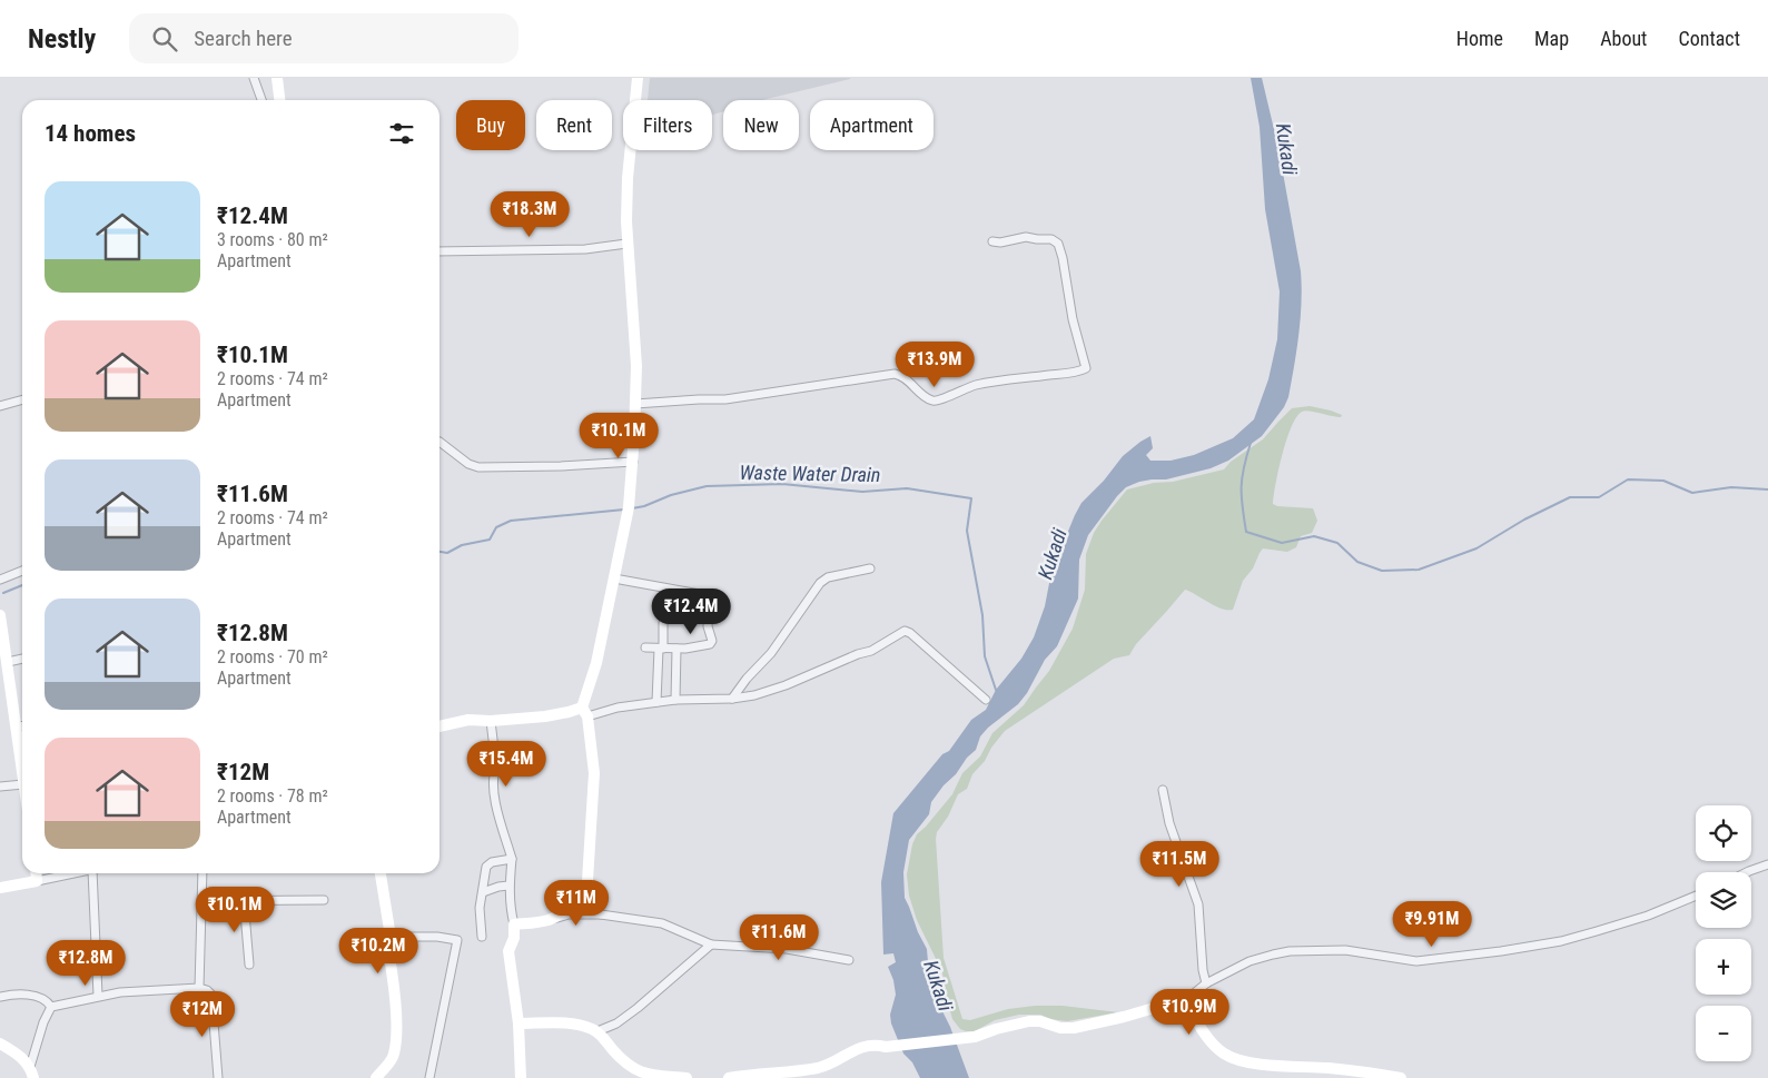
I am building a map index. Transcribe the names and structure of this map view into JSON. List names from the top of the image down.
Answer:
{
  "water": ["Kukadi", "Waste Water Drain"],
  "page": {
    "header": "Nestly",
    "search": "Search here",
    "nav": [
      "Home",
      "Map",
      "About",
      "Contact"
    ],
    "chip": [
      "Buy",
      "Rent",
      "Filters",
      "New",
      "Apartment"
    ],
    "heading": "14 homes",
    "list": [
      {
        "name": "₹12.4M",
        "note": "3 rooms · 80 m² · Apartment"
      },
      {
        "name": "₹10.1M",
        "note": "2 rooms · 74 m² · Apartment"
      },
      {
        "name": "₹11.6M",
        "note": "2 rooms · 74 m² · Apartment"
      },
      {
        "name": "₹12.8M",
        "note": "2 rooms · 70 m² · Apartment"
      },
      {
        "name": "₹12M",
        "note": "2 rooms · 78 m² · Apartment"
      }
    ],
    "price": [
      "₹18.3M",
      "₹13.9M",
      "₹10.1M",
      "₹12.4M",
      "₹15.4M",
      "₹11.5M",
      "₹11M",
      "₹10.1M",
      "₹9.91M",
      "₹11.6M",
      "₹10.2M",
      "₹12.8M",
      "₹10.9M",
      "₹12M"
    ],
    "map_buttons": ["+", "−"]
  }
}
